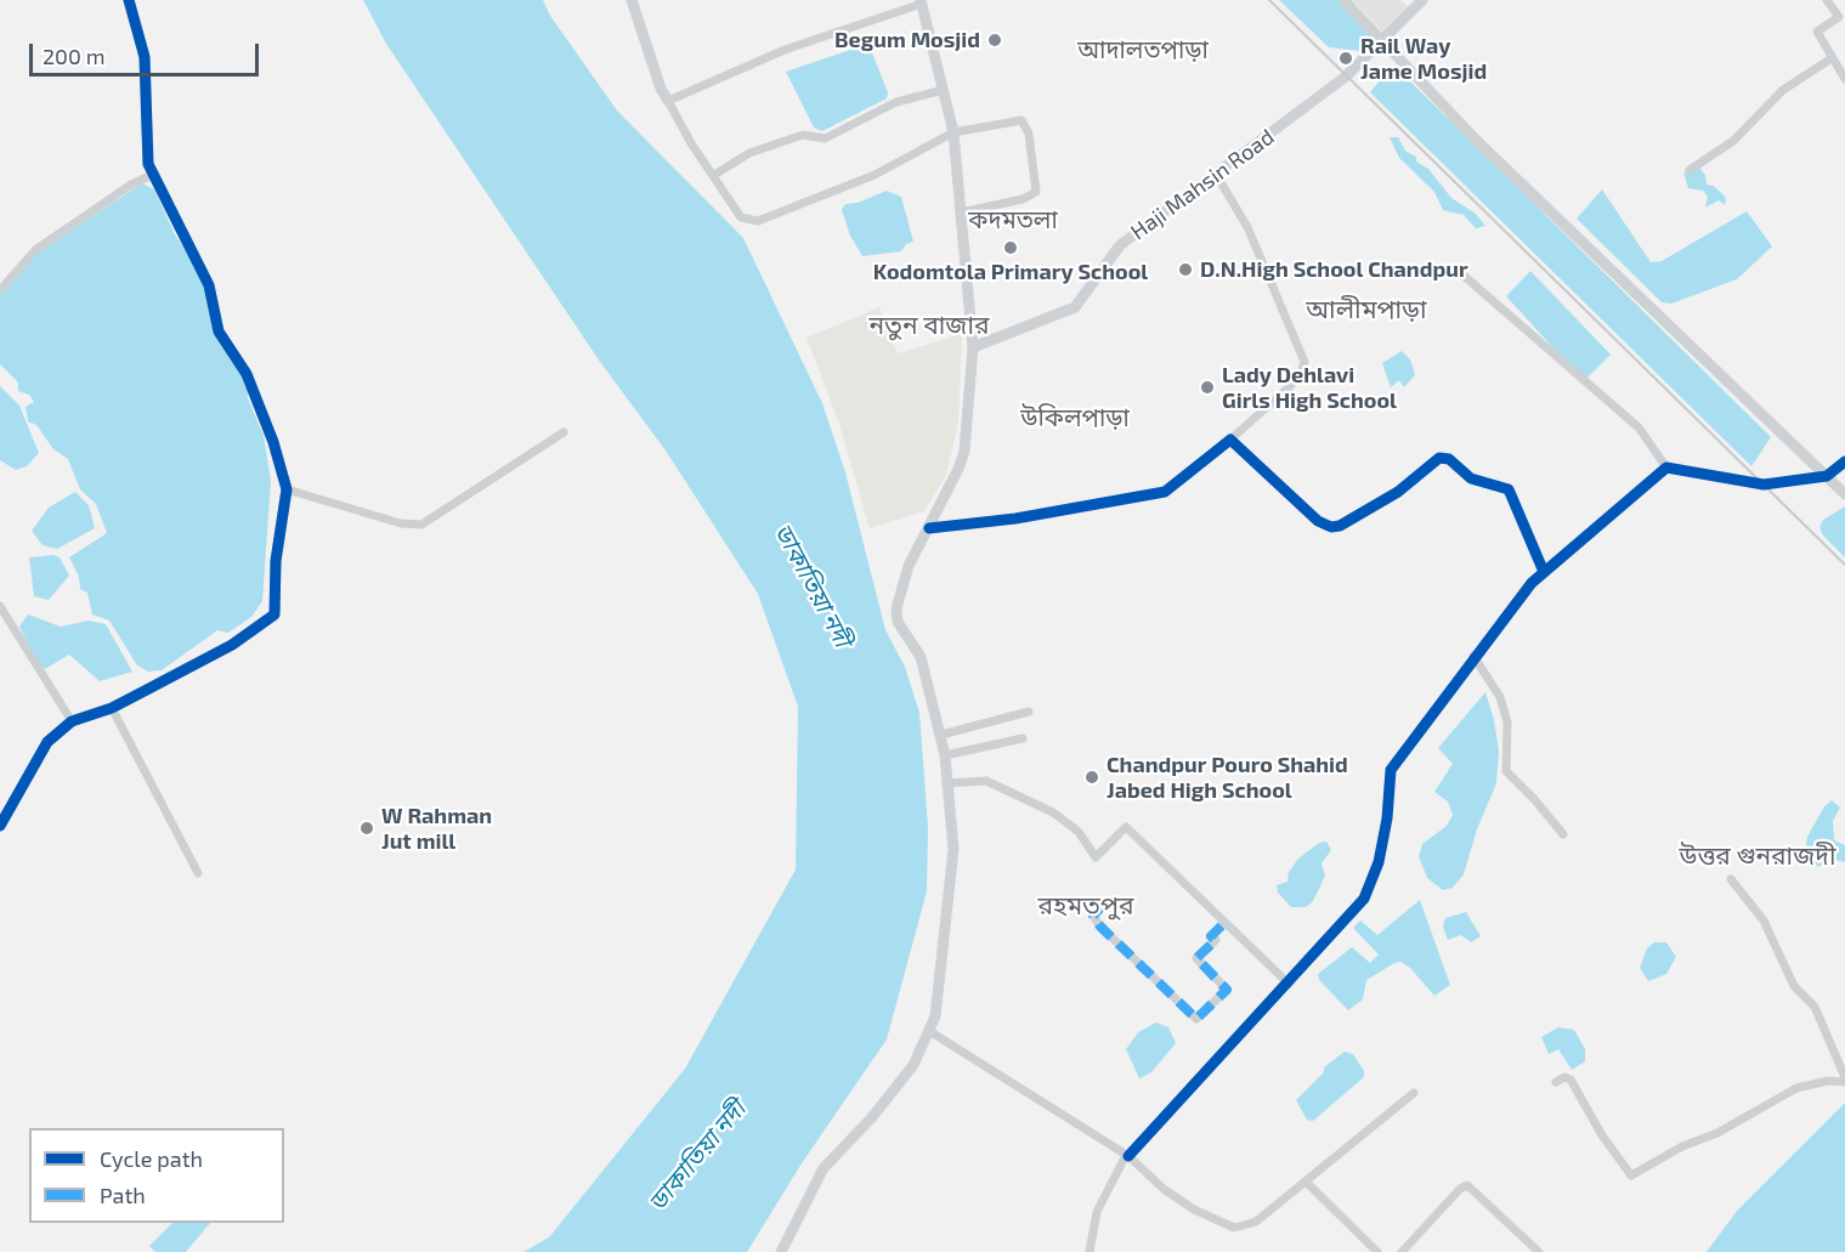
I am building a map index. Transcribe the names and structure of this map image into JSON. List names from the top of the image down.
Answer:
{
  "streets": {
    "main road": ["Haji Mahsin Road"]
  },
  "districts": [
    "আদালতপাড়া",
    "কদমতলা",
    "আলীমপাড়া",
    "নতুন বাজার",
    "উকিলপাড়া",
    "উত্তর গুনরাজদী",
    "রহমতপুর"
  ],
  "water": ["ডাকাতিয়া নদী"],
  "places": [
    "Begum Mosjid",
    "Rail Way Jame Mosjid",
    "Kodomtola Primary School",
    "D.N.High School Chandpur",
    "Lady Dehlavi Girls High School",
    "Chandpur Pouro Shahid Jabed High School",
    "W Rahman Jut mill"
  ],
  "legend": ["Cycle path", "Path"],
  "scale_bar": "200 m"
}
